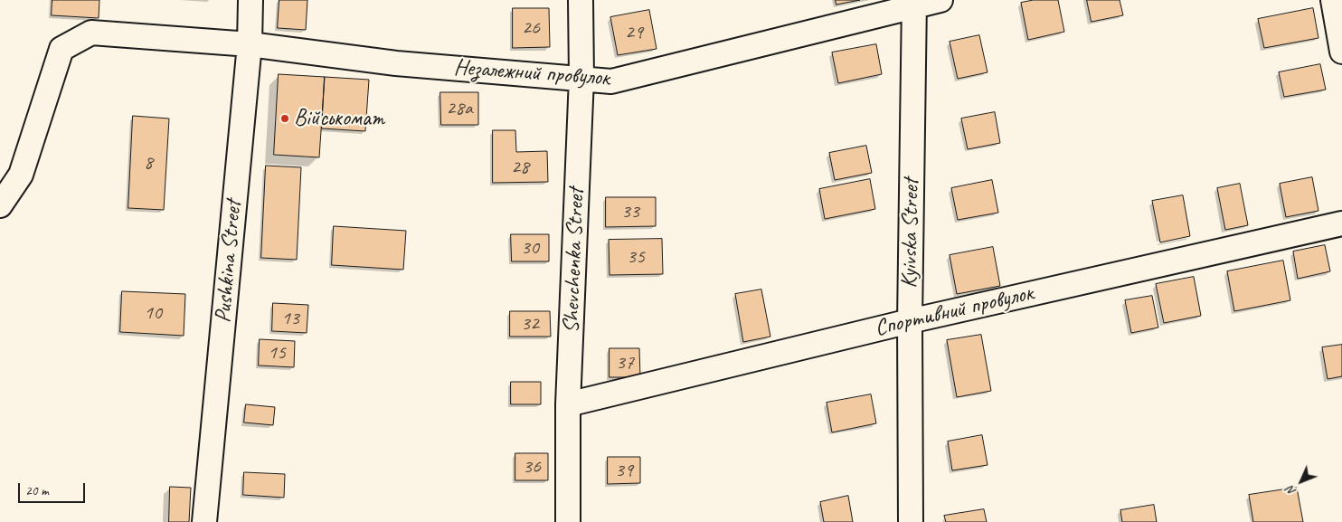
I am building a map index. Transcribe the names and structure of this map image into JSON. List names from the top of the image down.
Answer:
{
  "streets": {
    "street": [
      "Незалежний провулок",
      "Kyivska Street",
      "Shevchenka Street",
      "Pushkina Street",
      "Спортивний провулок"
    ]
  },
  "crossings": [
    ["Незалежний провулок", "Kyivska Street"],
    ["Незалежний провулок", "Shevchenka Street"],
    ["Незалежний провулок", "Pushkina Street"],
    ["Kyivska Street", "Спортивний провулок"],
    ["Shevchenka Street", "Спортивний провулок"]
  ],
  "places": ["Військомат"],
  "house_numbers": [
    "26",
    "29",
    "28а",
    "8",
    "28",
    "33",
    "30",
    "35",
    "10",
    "13",
    "32",
    "15",
    "37",
    "36",
    "39"
  ],
  "scale_bar": "20 m",
  "north": "bottom left"
}
